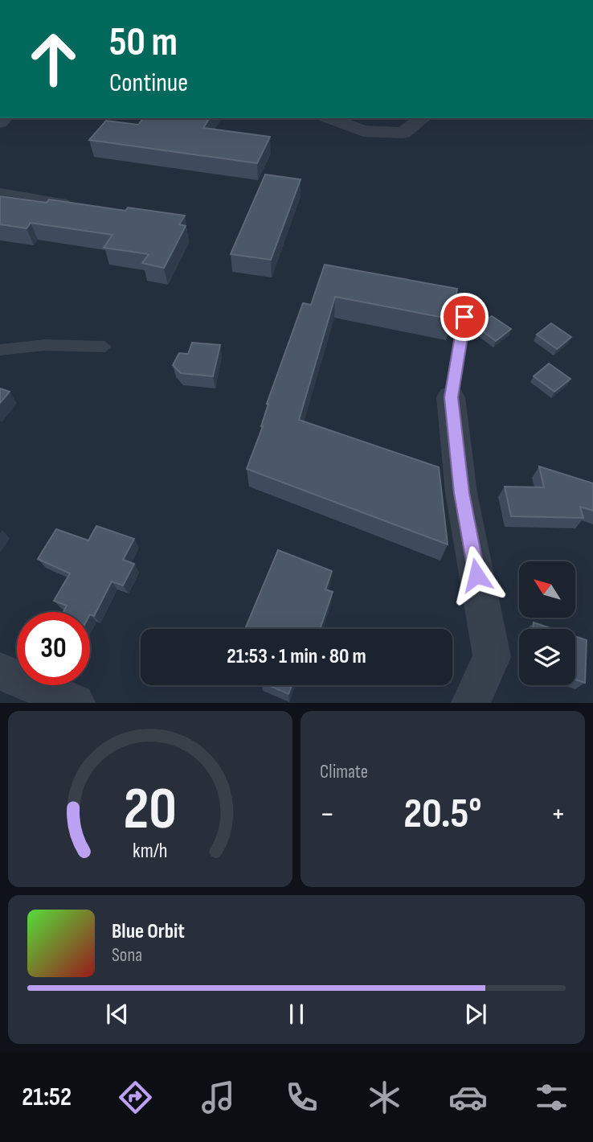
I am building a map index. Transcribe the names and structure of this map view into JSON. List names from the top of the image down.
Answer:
{
  "north": "top left",
  "page": {
    "turn": ["50 m", "Continue"],
    "limit": "30",
    "trip": "21:53 · 1 min · 80 m",
    "tile": "Climate",
    "heat": ["−", "20.5°", "+"],
    "song": ["Blue Orbit", "Sona"],
    "tabs": "21:52",
    "gauge": ["20", "km/h"]
  }
}
